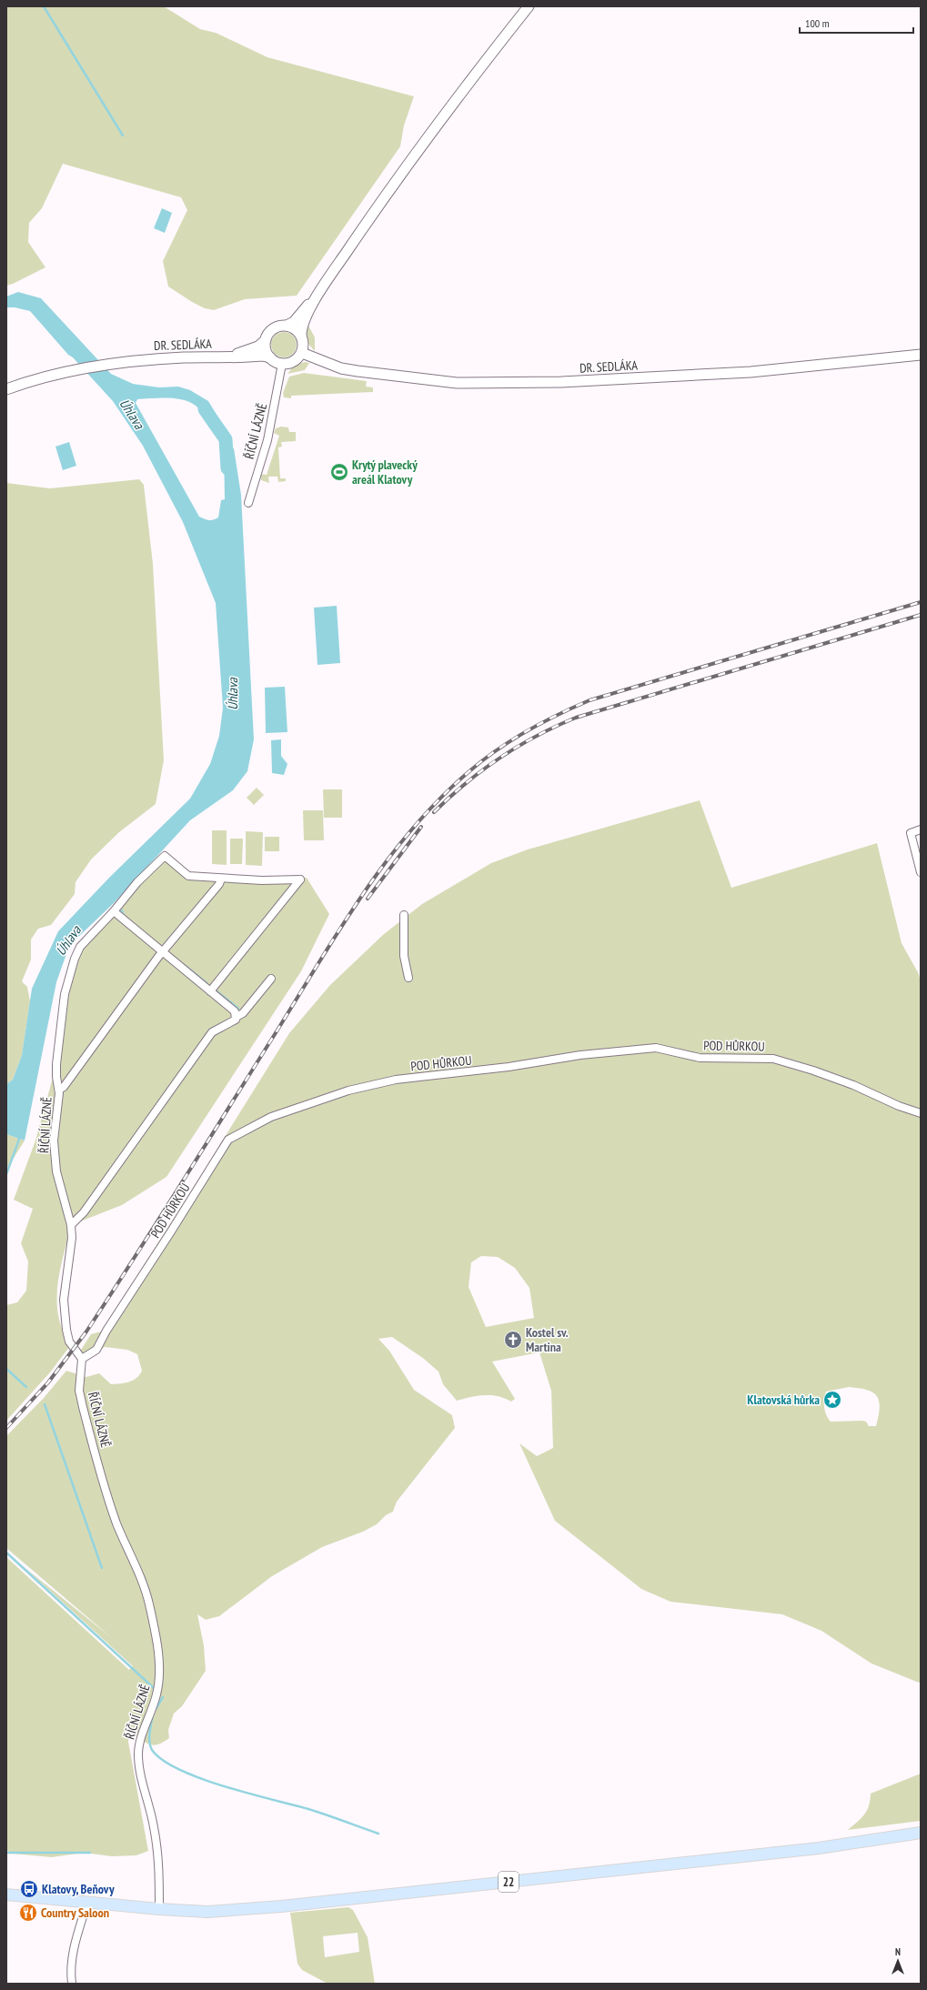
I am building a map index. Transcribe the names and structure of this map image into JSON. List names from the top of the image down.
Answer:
{
  "streets": {
    "main road": ["DR. SEDLÁKA", "22"],
    "street": ["ŘÍČNÍ LÁZNĚ", "POD HŮRKOU"]
  },
  "crossings": [
    ["DR. SEDLÁKA", "ŘÍČNÍ LÁZNĚ"],
    ["ŘÍČNÍ LÁZNĚ", "POD HŮRKOU"],
    ["ŘÍČNÍ LÁZNĚ", "22"]
  ],
  "water": ["Úhlava"],
  "places": {
    "sports": ["Krytý plavecký areál Klatovy"],
    "church": ["Kostel sv. Martina"],
    "place": ["Klatovská hůrka"],
    "bus stop": ["Klatovy, Beňovy"],
    "restaurant": ["Country Saloon"]
  },
  "scale_bar": "100 m",
  "north": "top"
}
